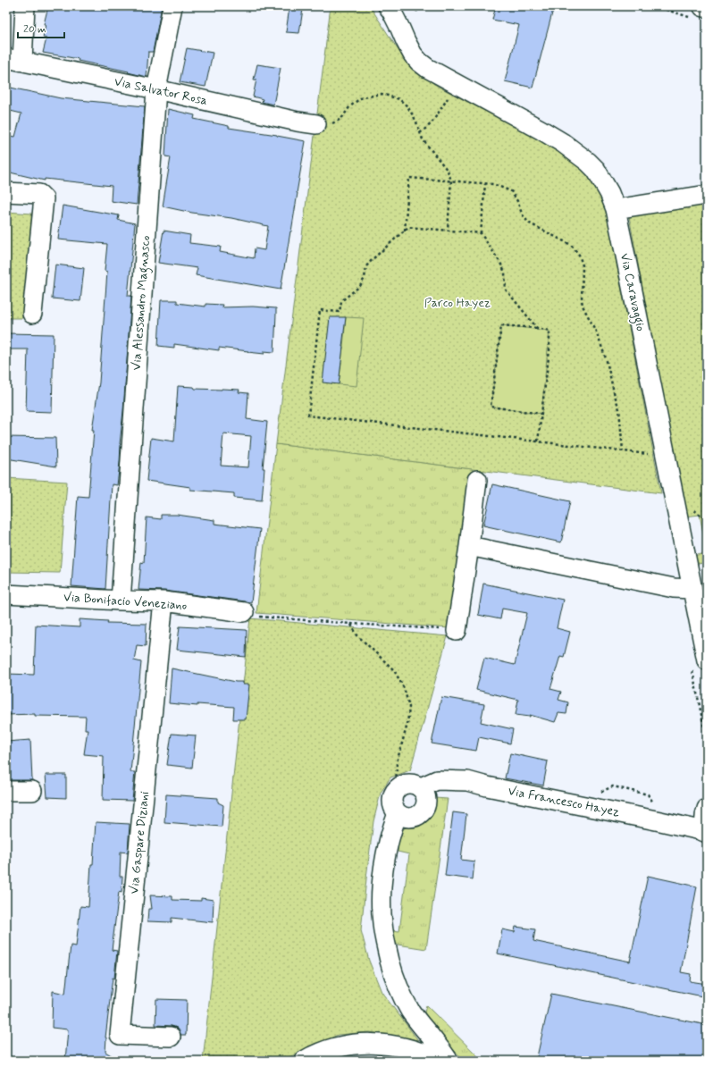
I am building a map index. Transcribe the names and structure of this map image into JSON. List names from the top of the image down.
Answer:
{
  "streets": {
    "street": [
      "Via Salvator Rosa",
      "Via Caravaggio",
      "Via Alessandro Magnasco",
      "Via Bonifacio Veneziano",
      "Via Francesco Hayez",
      "Via Gaspare Diziani"
    ]
  },
  "crossings": [
    ["Via Salvator Rosa", "Via Alessandro Magnasco"],
    ["Via Alessandro Magnasco", "Via Bonifacio Veneziano"],
    ["Via Bonifacio Veneziano", "Via Gaspare Diziani"]
  ],
  "parks": ["Parco Hayez"],
  "scale_bar": "20 m"
}
